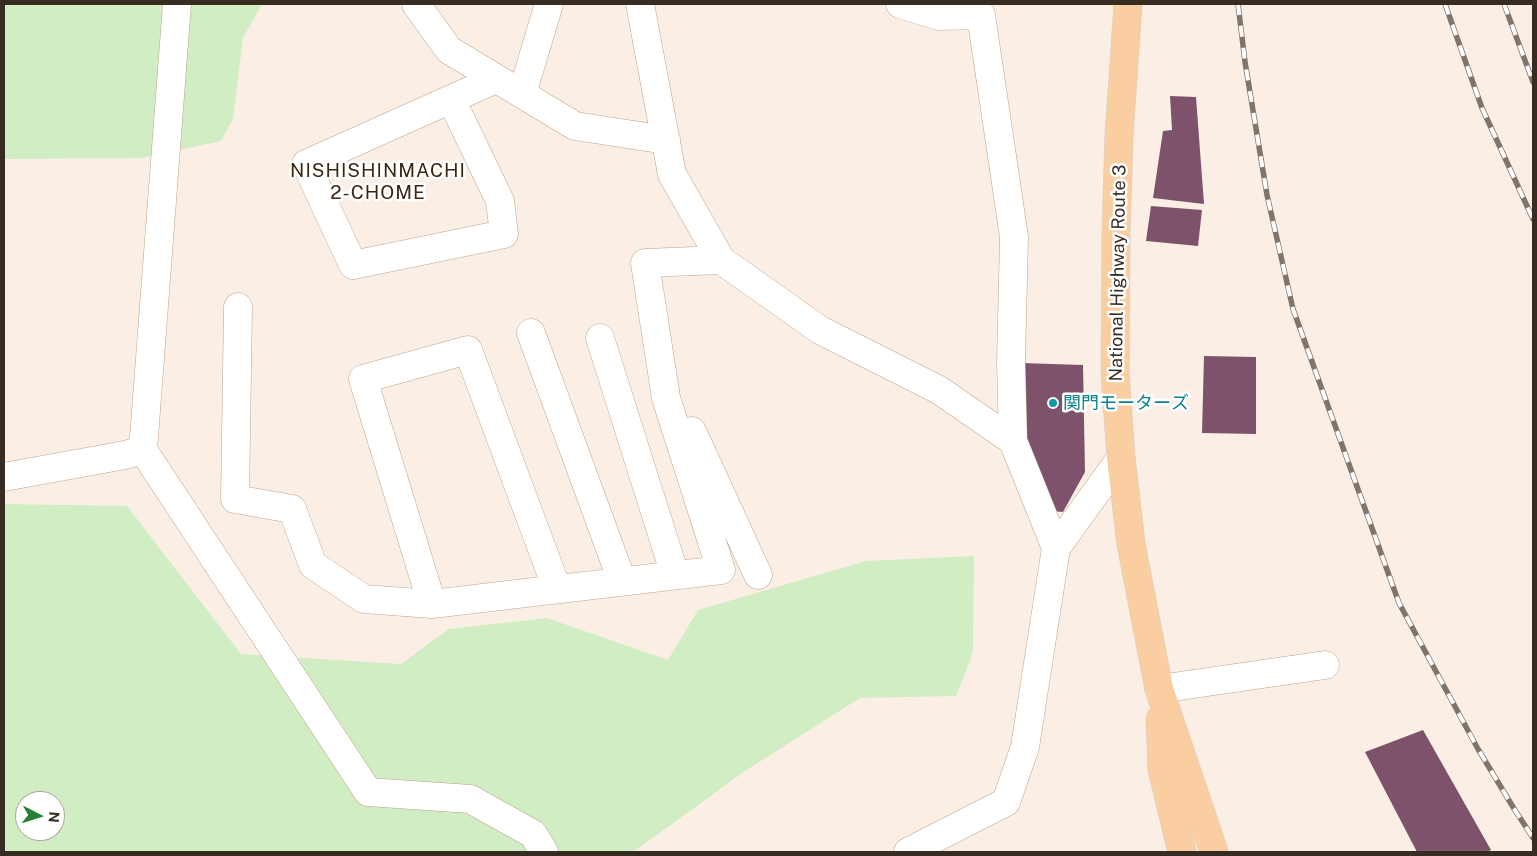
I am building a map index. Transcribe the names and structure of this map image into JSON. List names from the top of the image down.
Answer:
{
  "streets": {
    "highway": ["National Highway Route 3"]
  },
  "districts": ["NISHISHINMACHI 2-CHOME"],
  "places": ["関門モーターズ"],
  "north": "right"
}
